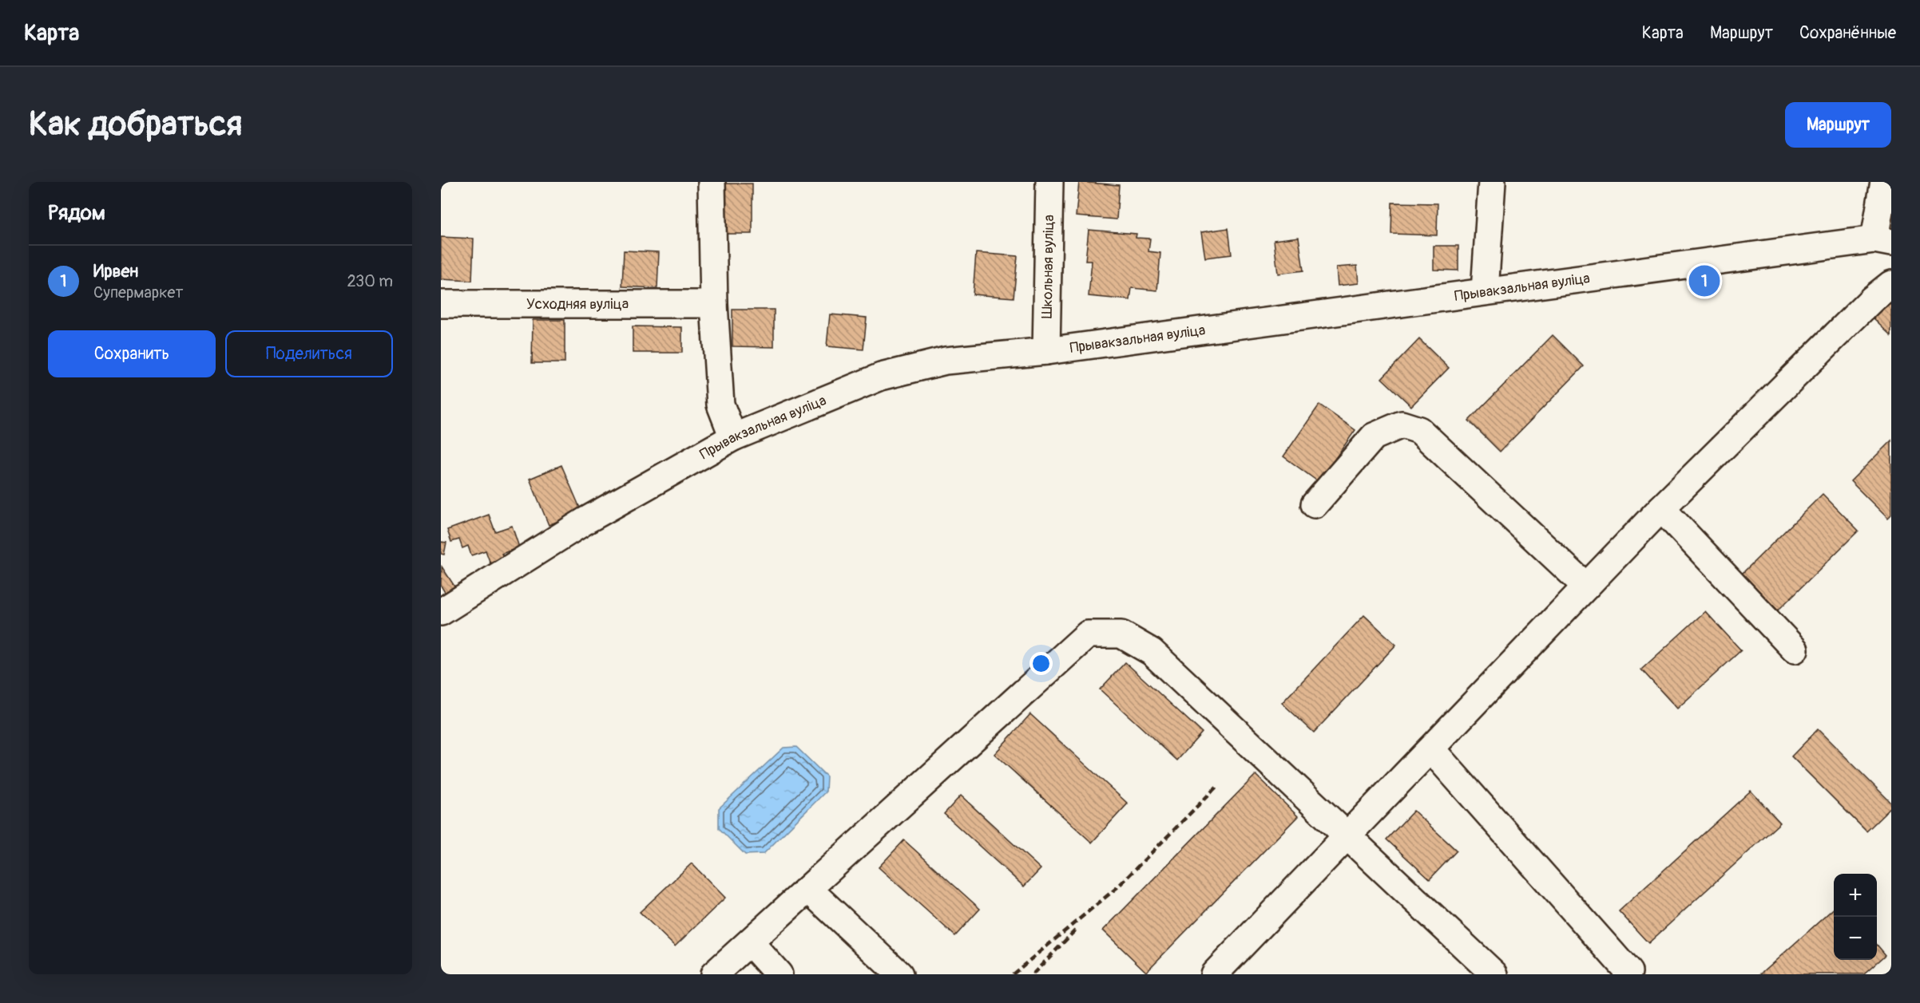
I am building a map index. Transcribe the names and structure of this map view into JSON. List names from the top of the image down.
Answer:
{
  "streets": {
    "street": ["Школьная вуліца", "Прывакзальная вуліца", "Усходняя вуліца"]
  },
  "crossings": [
    ["Школьная вуліца", "Прывакзальная вуліца"]
  ],
  "page": {
    "header": "Карта",
    "nav": ["Карта", "Маршрут", "Сохранённые"],
    "buttons": [
      "Маршрут",
      ["Сохранить", "Поделиться"]
    ],
    "title": "Как добраться",
    "heading": "Рядом",
    "list": [
      {
        "mark": "1",
        "name": "Ирвен",
        "note": "Супермаркет",
        "value": "230 m"
      }
    ],
    "pins": "1",
    "map_buttons": ["+", "−"]
  }
}
